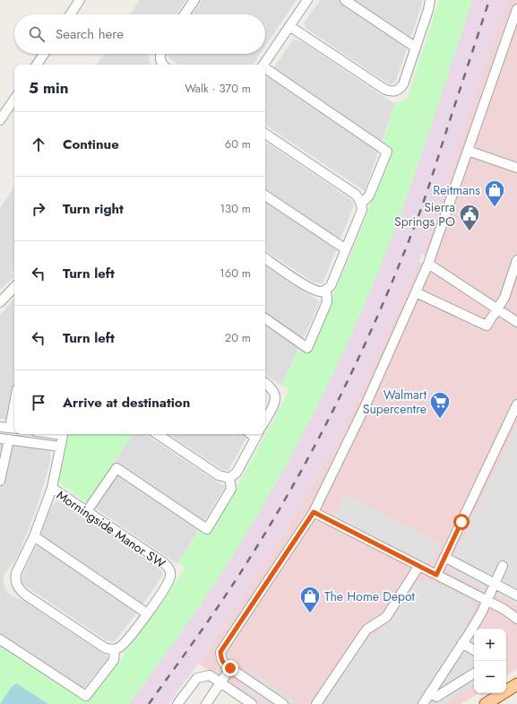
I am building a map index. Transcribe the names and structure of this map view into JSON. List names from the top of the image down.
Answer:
{
  "streets": {
    "street": ["Morningside Manor SW"]
  },
  "places": {
    "shop": ["Reitmans", "The Home Depot"],
    "public building": ["Sierra Springs PO"],
    "supermarket": ["Walmart Supercentre"]
  },
  "page": {
    "search": "Search here",
    "heading": ["5 min", "Walk · 370 m"],
    "list": [
      ["Continue", "60 m"],
      ["Turn right", "130 m"],
      ["Turn left", "160 m"],
      ["Turn left", "20 m"],
      "Arrive at destination"
    ],
    "map_buttons": ["+", "−"]
  }
}
